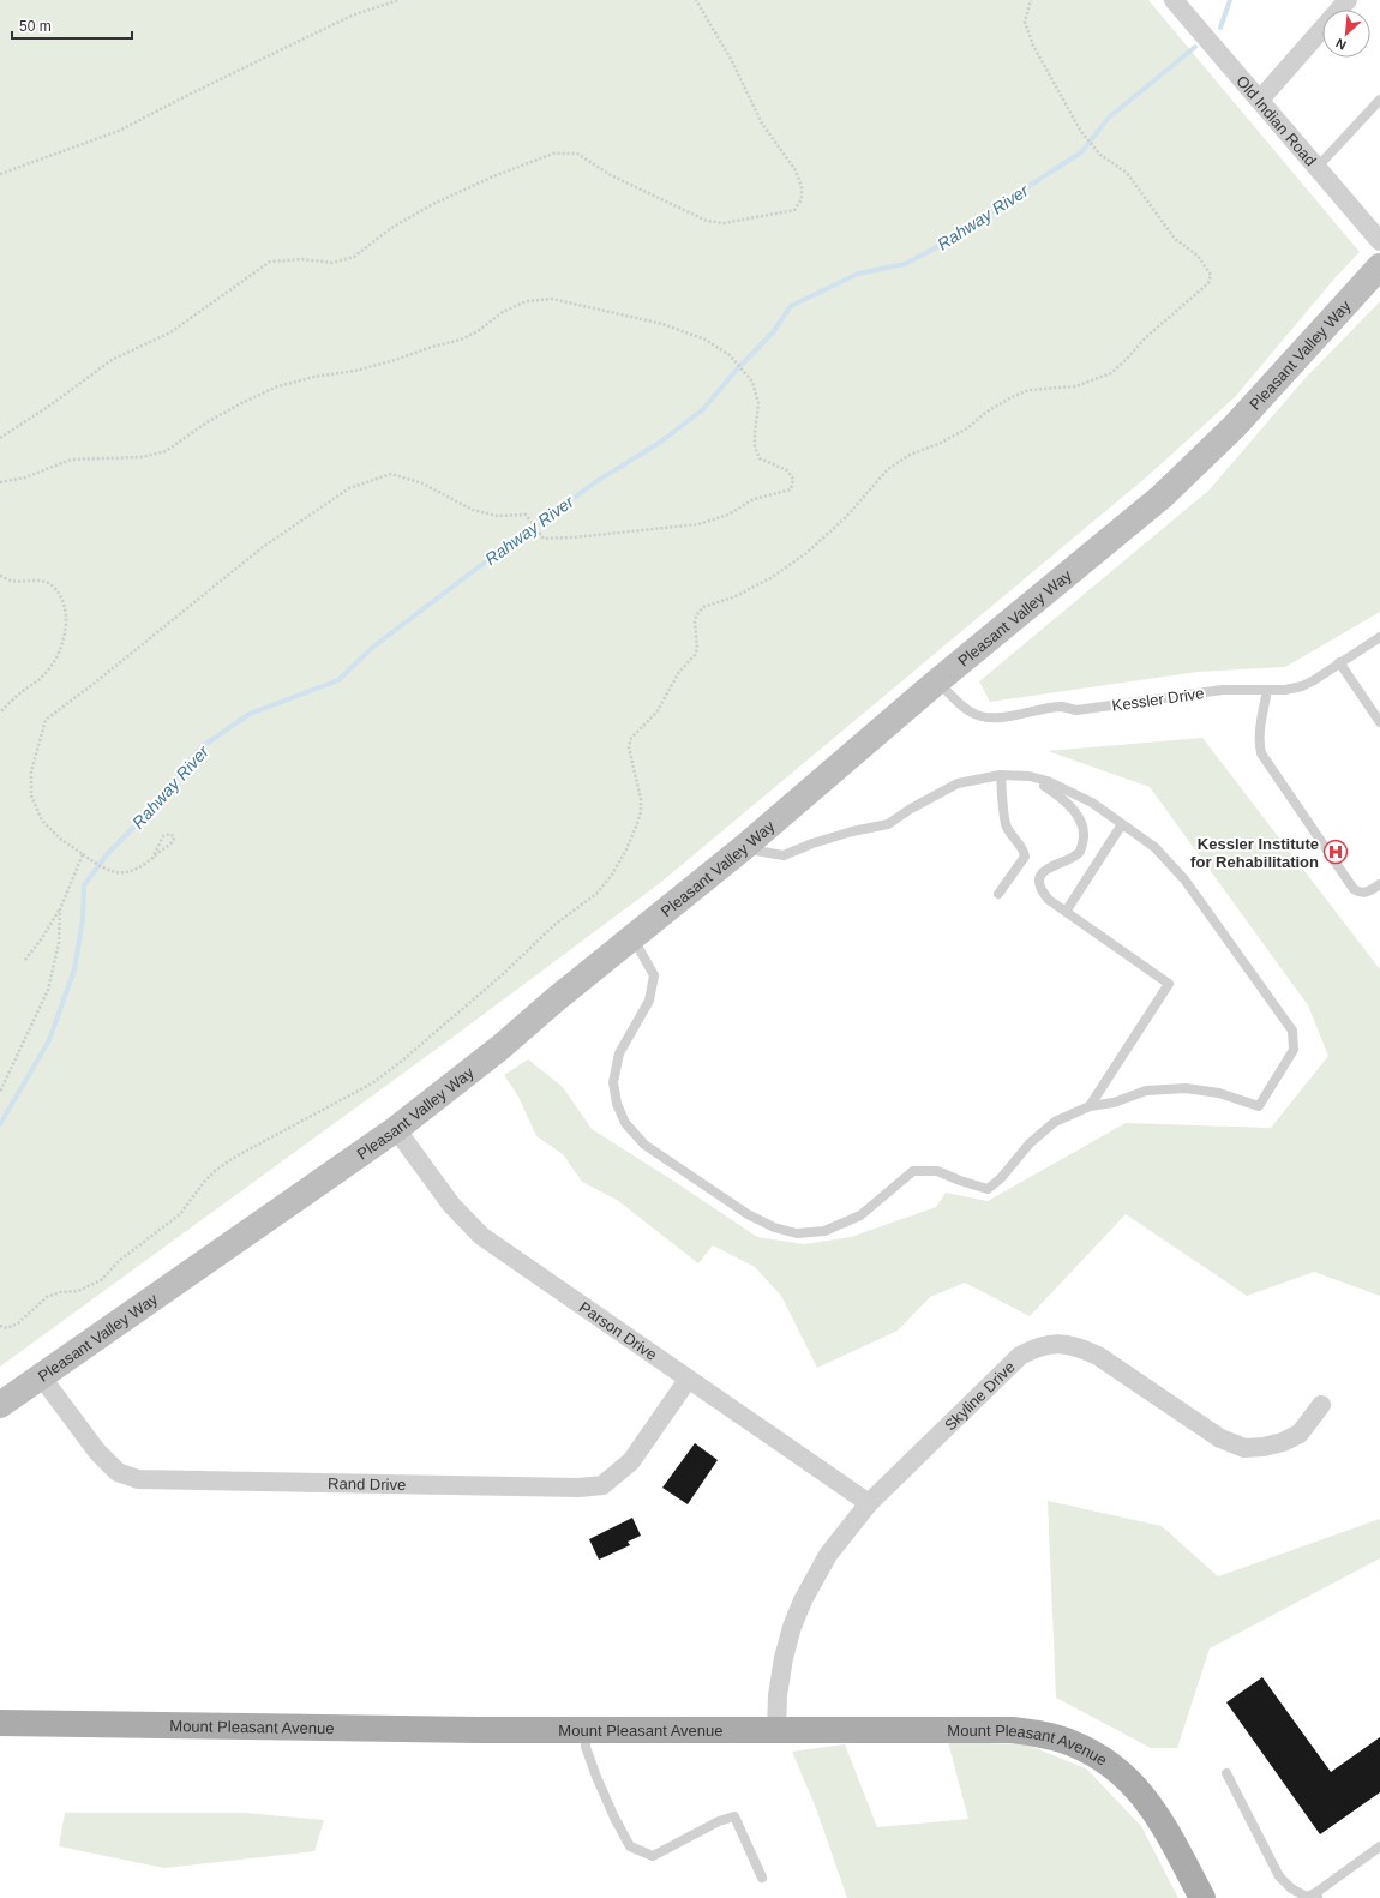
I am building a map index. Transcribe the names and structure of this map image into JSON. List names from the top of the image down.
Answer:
{
  "streets": {
    "main road": ["Pleasant Valley Way", "Mount Pleasant Avenue"],
    "street": [
      "Old Indian Road",
      "Parson Drive",
      "Skyline Drive",
      "Rand Drive"
    ],
    "lane": ["Kessler Drive"]
  },
  "crossings": [
    ["Pleasant Valley Way", "Kessler Drive"],
    ["Pleasant Valley Way", "Parson Drive"],
    ["Pleasant Valley Way", "Rand Drive"],
    ["Parson Drive", "Skyline Drive"],
    ["Parson Drive", "Rand Drive"],
    ["Skyline Drive", "Mount Pleasant Avenue"]
  ],
  "water": ["Rahway River"],
  "places": {
    "hospital": ["Kessler Institute for Rehabilitation"]
  },
  "scale_bar": "50 m",
  "north": "bottom left"
}
